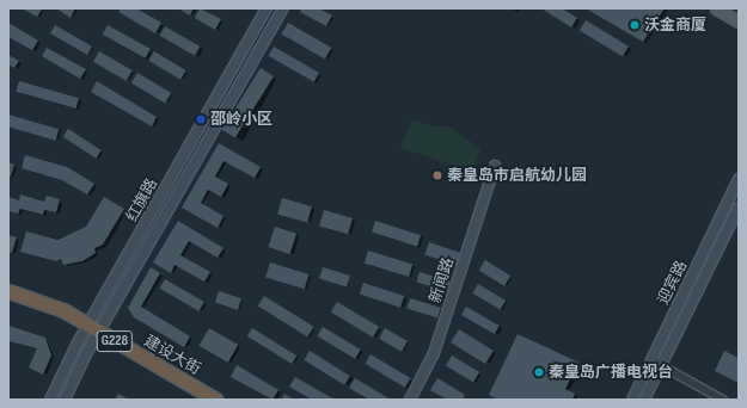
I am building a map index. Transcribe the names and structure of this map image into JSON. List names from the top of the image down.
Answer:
{
  "streets": {
    "highway": ["G228", "建设大街"],
    "main road": ["红旗路", "新闻路", "迎宾路"]
  },
  "crossings": [
    ["红旗路", "建设大街"]
  ],
  "places": [
    "沃金商厦",
    "邵岭小区",
    "秦皇岛市启航幼儿园",
    "秦皇岛广播电视台"
  ]
}
